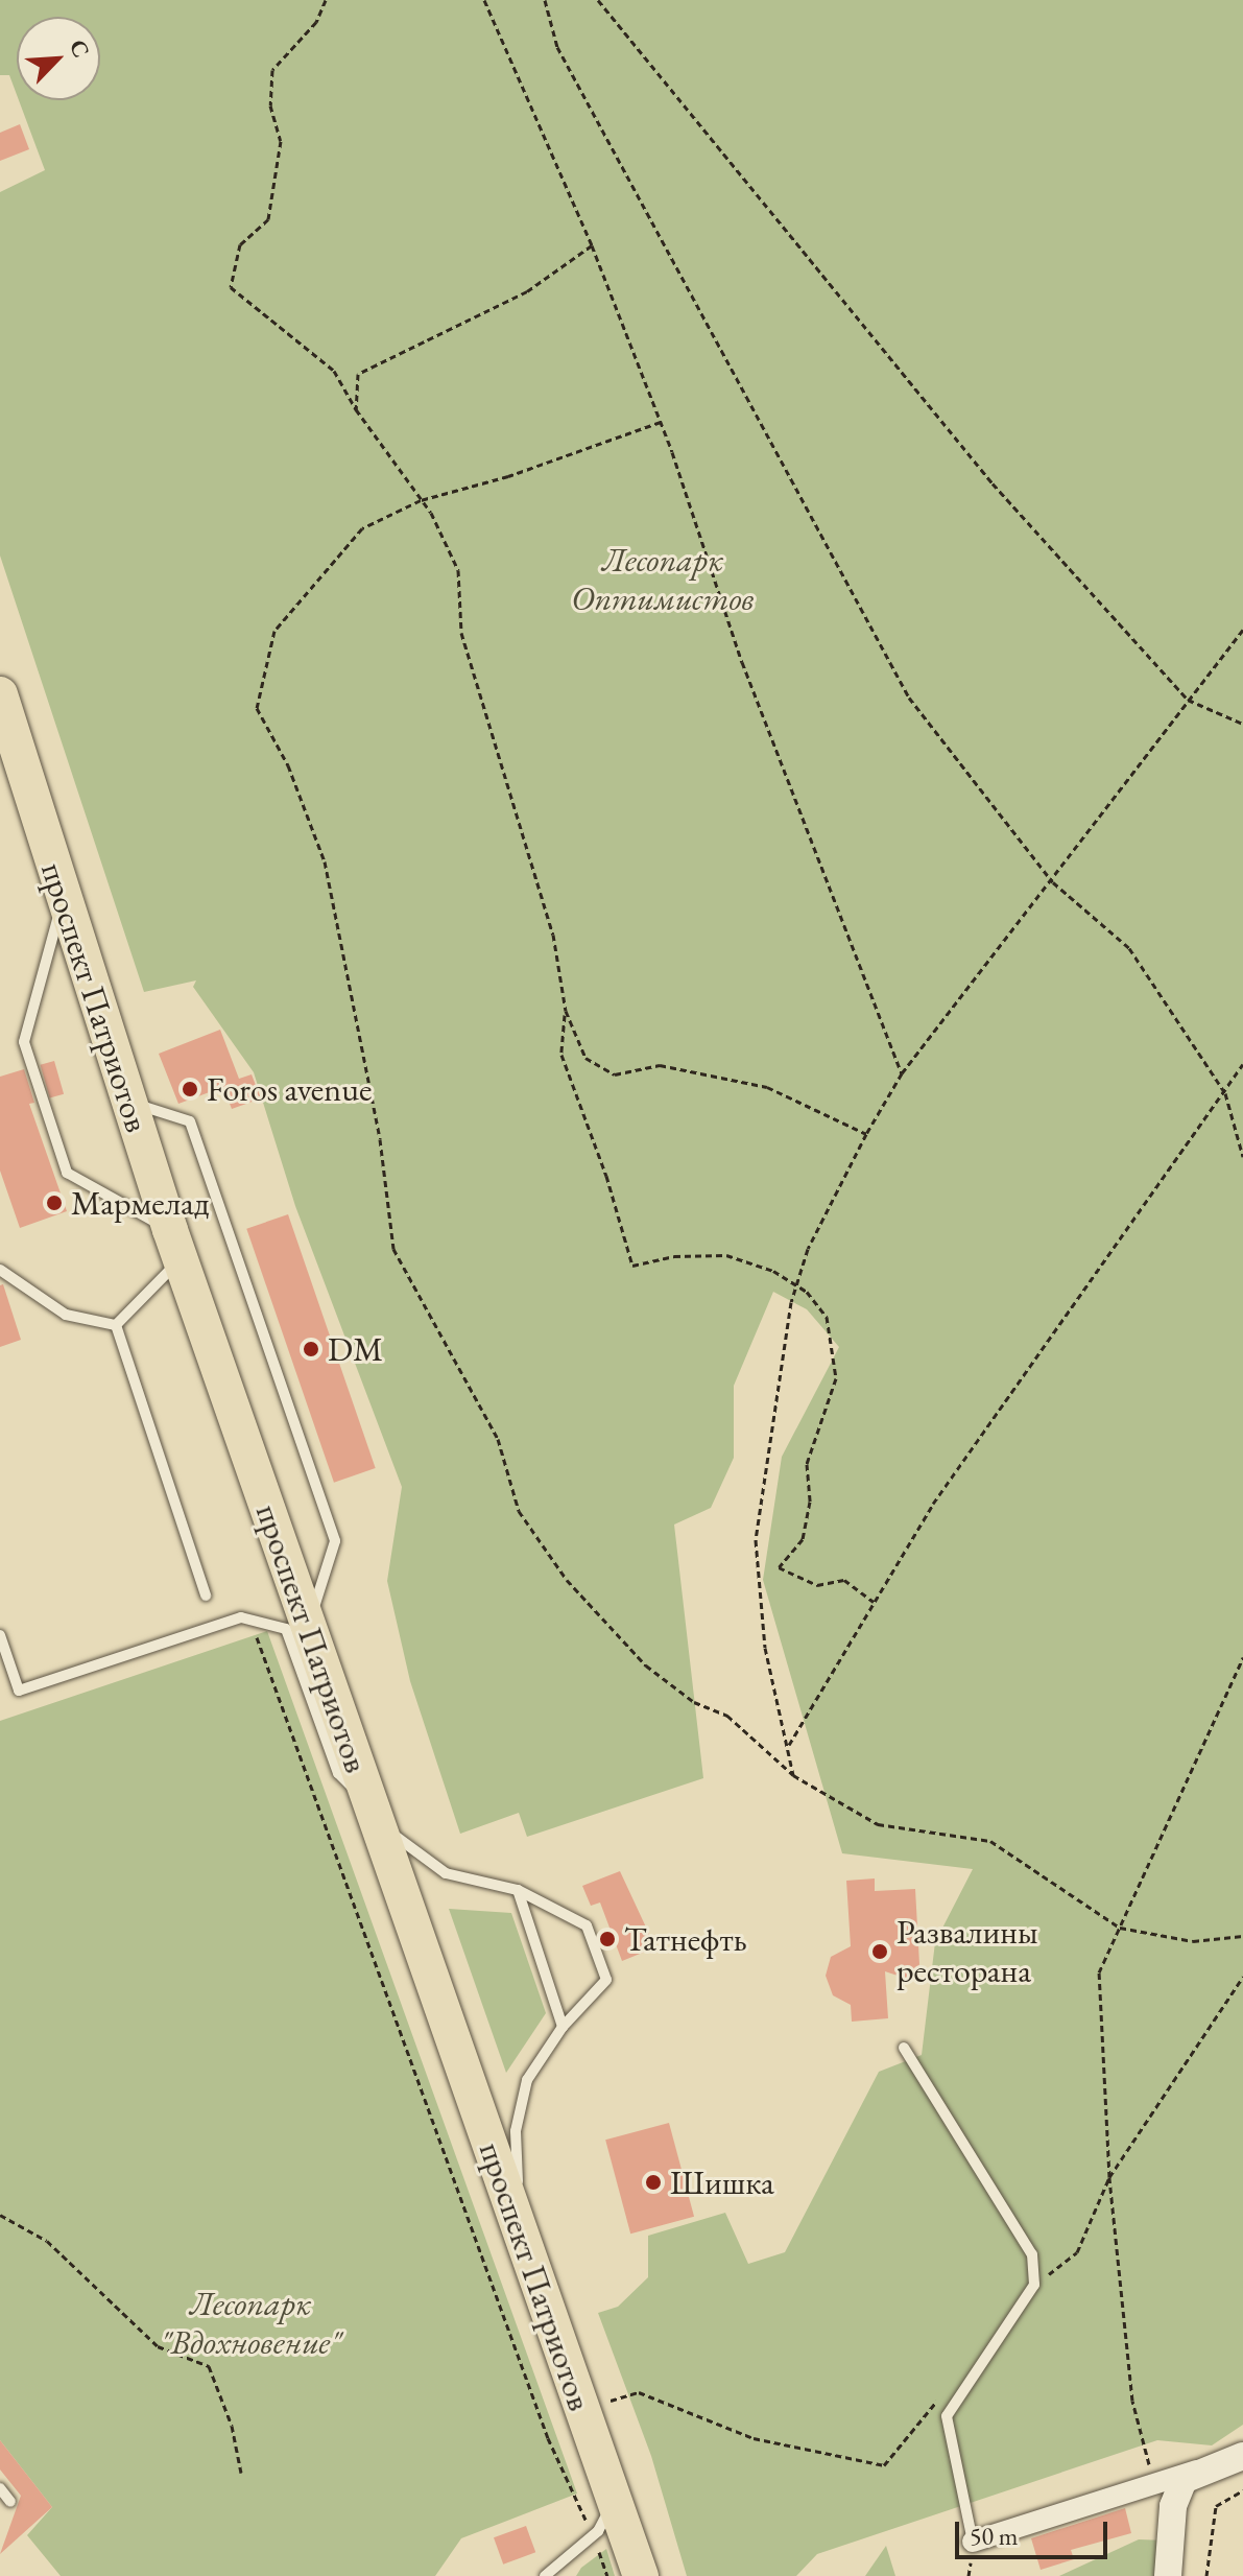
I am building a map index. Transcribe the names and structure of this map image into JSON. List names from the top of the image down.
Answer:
{
  "streets": {
    "highway": ["проспект Патриотов"]
  },
  "parks": ["Лесопарк Оптимистов", "Лесопарк \"Вдохновение\""],
  "places": [
    "Foros avenue",
    "Мармелад",
    "DM",
    "Татнефть",
    "Развалины ресторана",
    "Шишка"
  ],
  "scale_bar": "50 m",
  "north": "top right"
}
